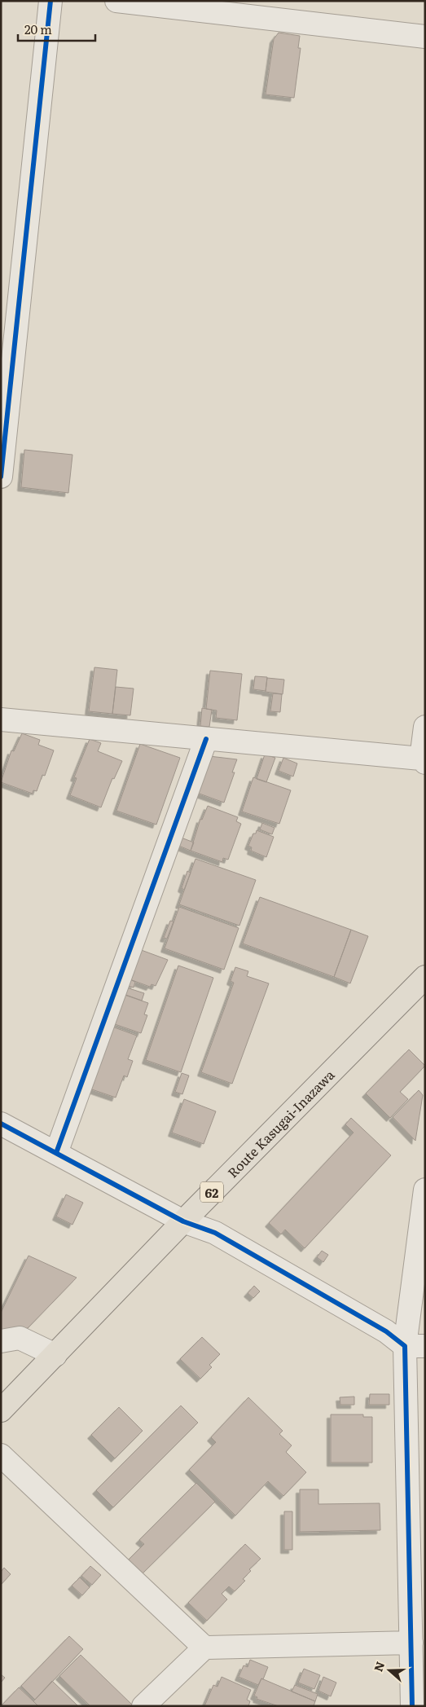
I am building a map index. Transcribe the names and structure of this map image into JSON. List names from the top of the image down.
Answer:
{
  "streets": {
    "main road": ["Route Kasugai-Inazawa", "62"]
  },
  "scale_bar": "20 m",
  "north": "left"
}
